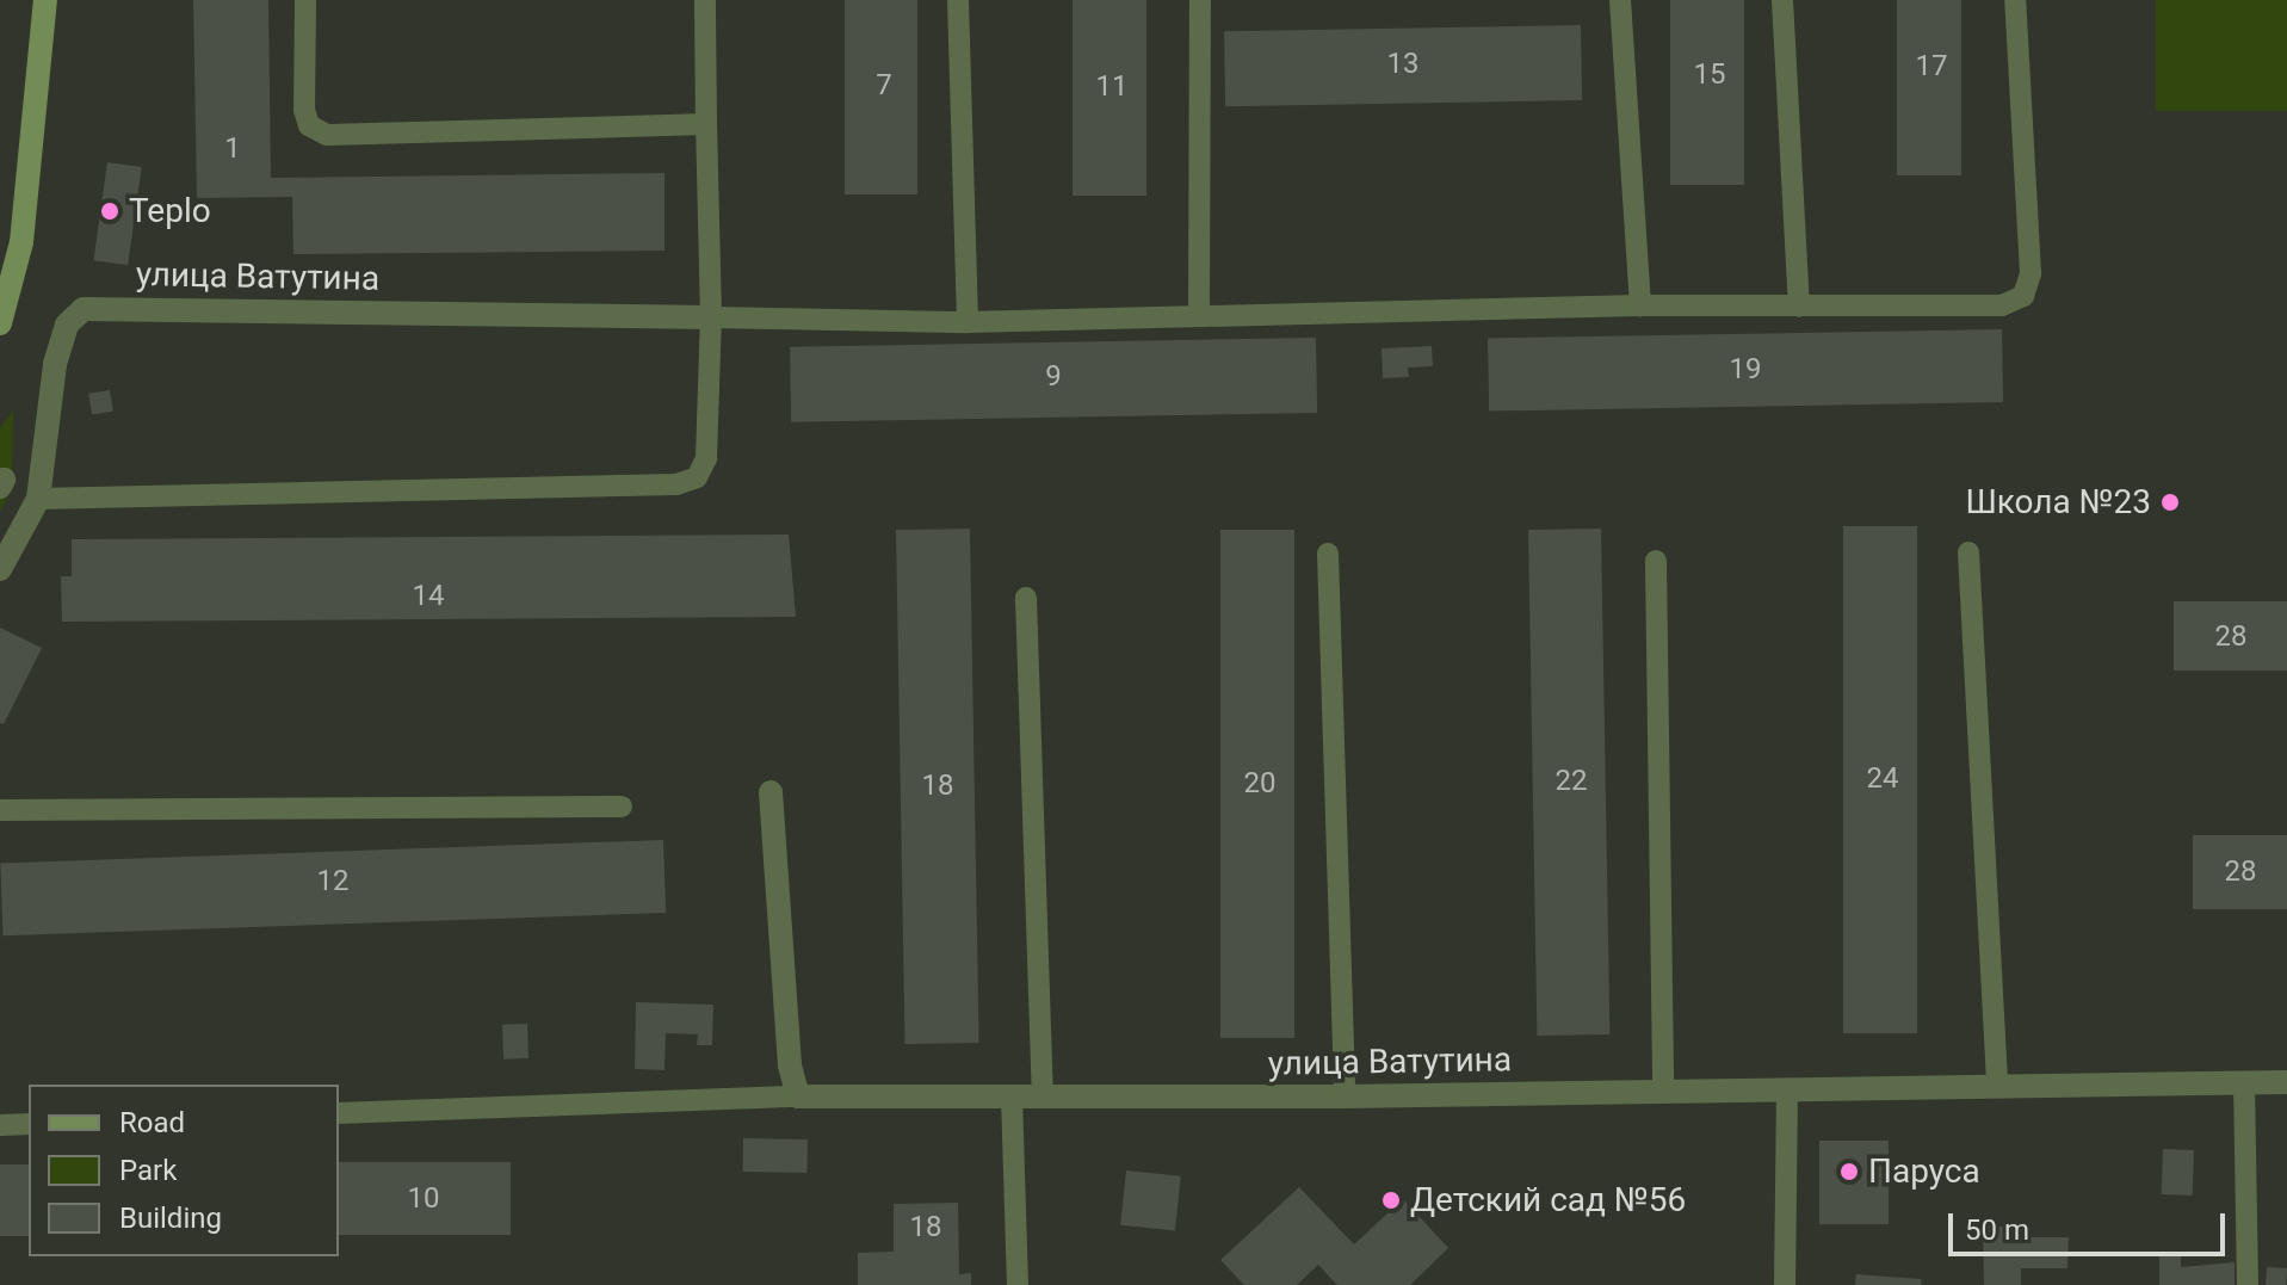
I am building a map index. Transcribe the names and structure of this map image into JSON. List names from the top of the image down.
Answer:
{
  "streets": {
    "street": ["улица Ватутина"]
  },
  "places": [
    "Teplo",
    "Школа №23",
    "Паруса",
    "Детский сад №56"
  ],
  "house_numbers": [
    "13",
    "17",
    "15",
    "7",
    "11",
    "1",
    "19",
    "9",
    "14",
    "28",
    "24",
    "22",
    "20",
    "18",
    "28",
    "12",
    "10",
    "18"
  ],
  "legend": ["Road", "Park", "Building"],
  "scale_bar": "50 m"
}
